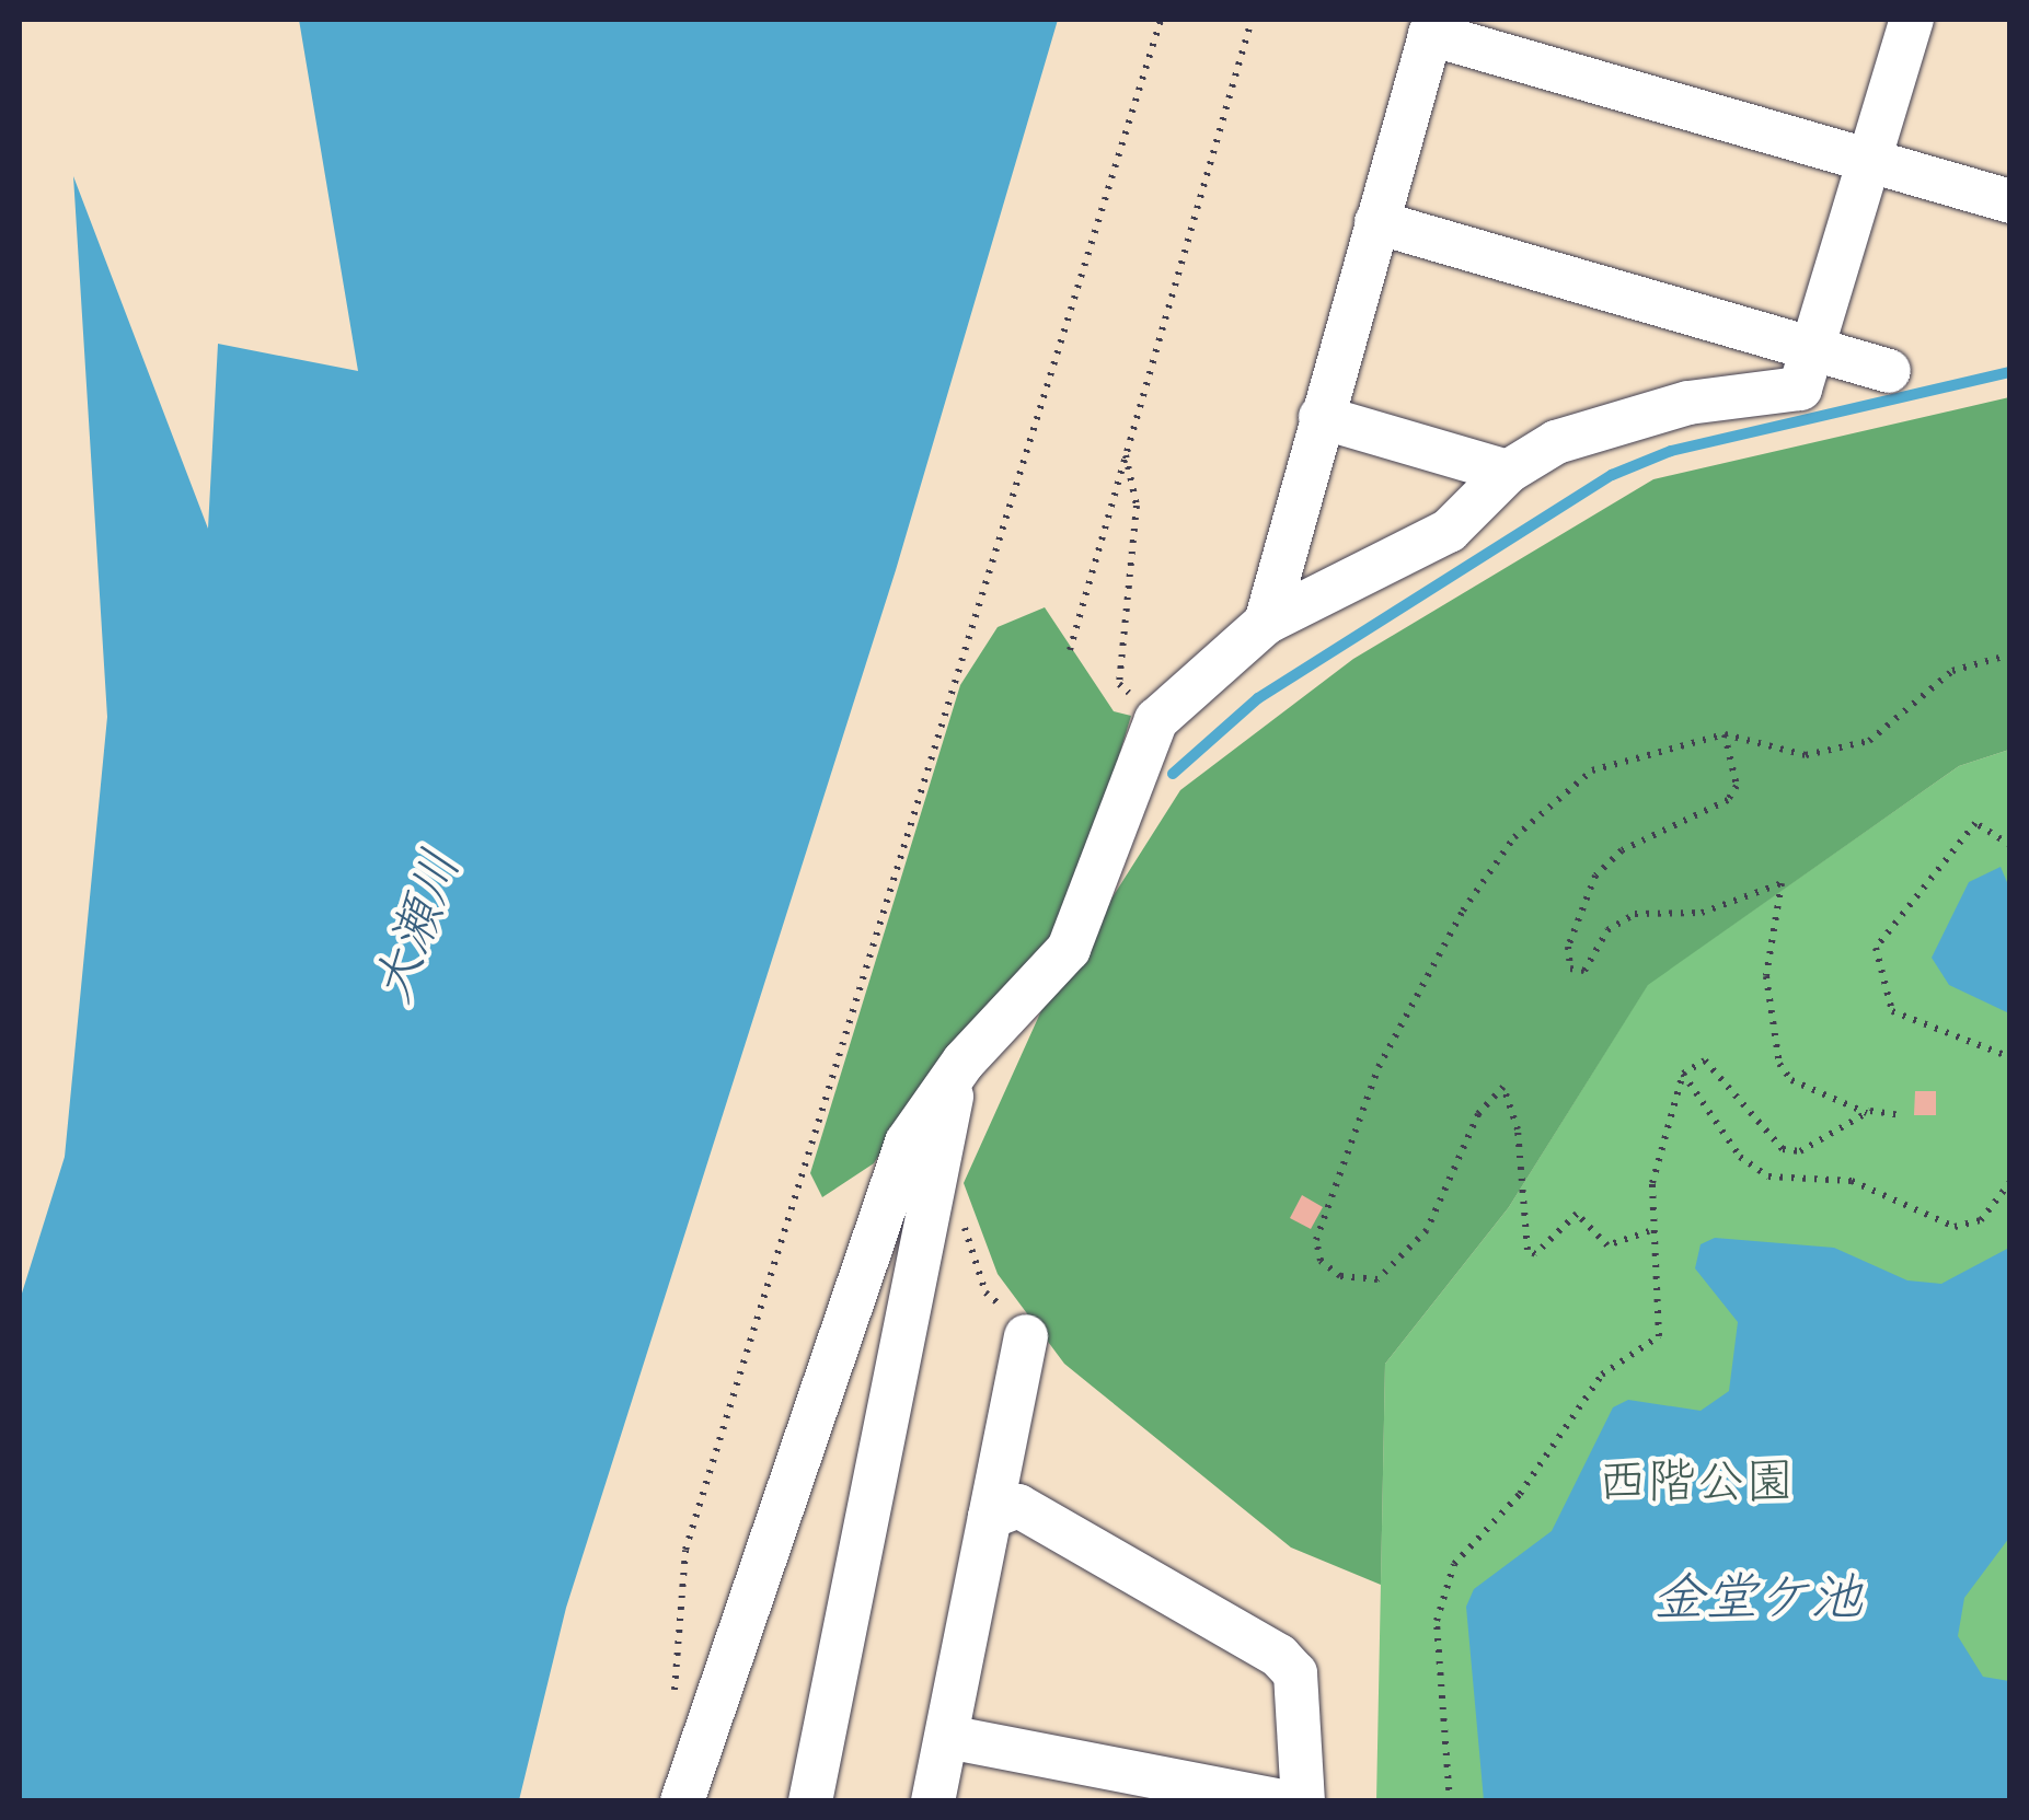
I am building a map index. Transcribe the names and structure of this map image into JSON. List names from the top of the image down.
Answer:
{
  "water": ["大瀬川", "金堂ケ池"],
  "parks": ["西階公園"]
}
